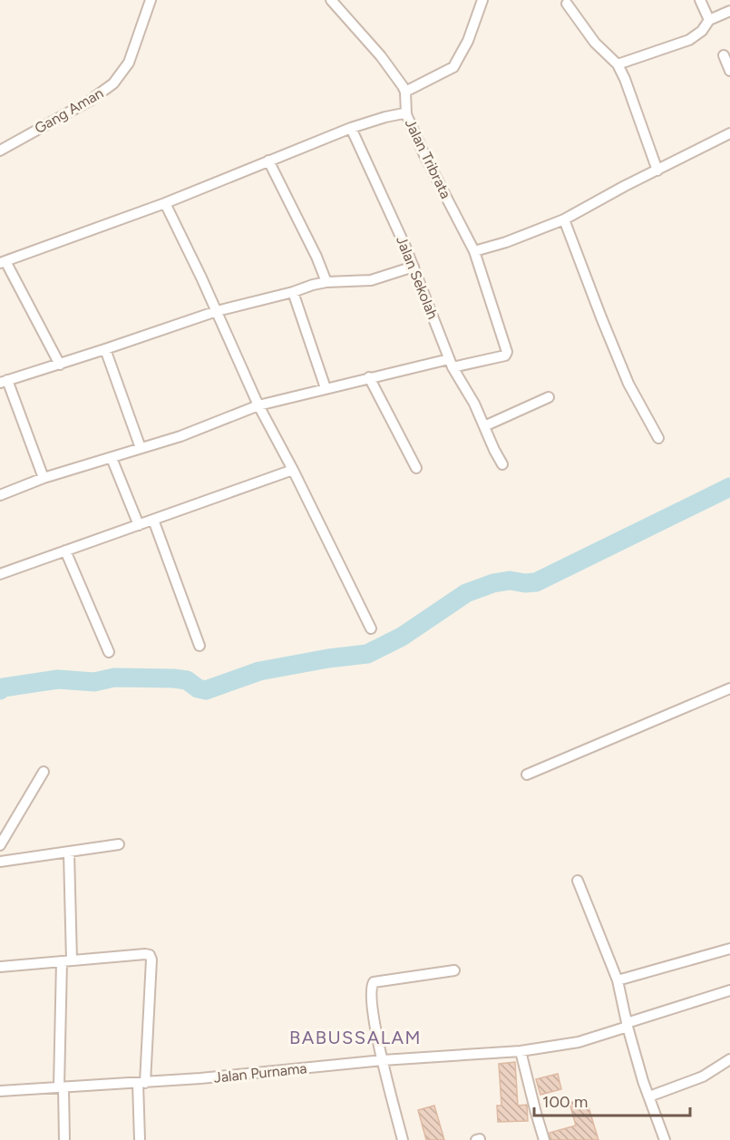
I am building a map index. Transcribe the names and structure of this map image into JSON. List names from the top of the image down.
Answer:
{
  "streets": {
    "street": [
      "Gang Aman",
      "Jalan Tribrata",
      "Jalan Sekolah",
      "Jalan Purnama"
    ]
  },
  "crossings": [
    ["Jalan Tribrata", "Jalan Sekolah"]
  ],
  "districts": ["BABUSSALAM"],
  "scale_bar": "100 m"
}
